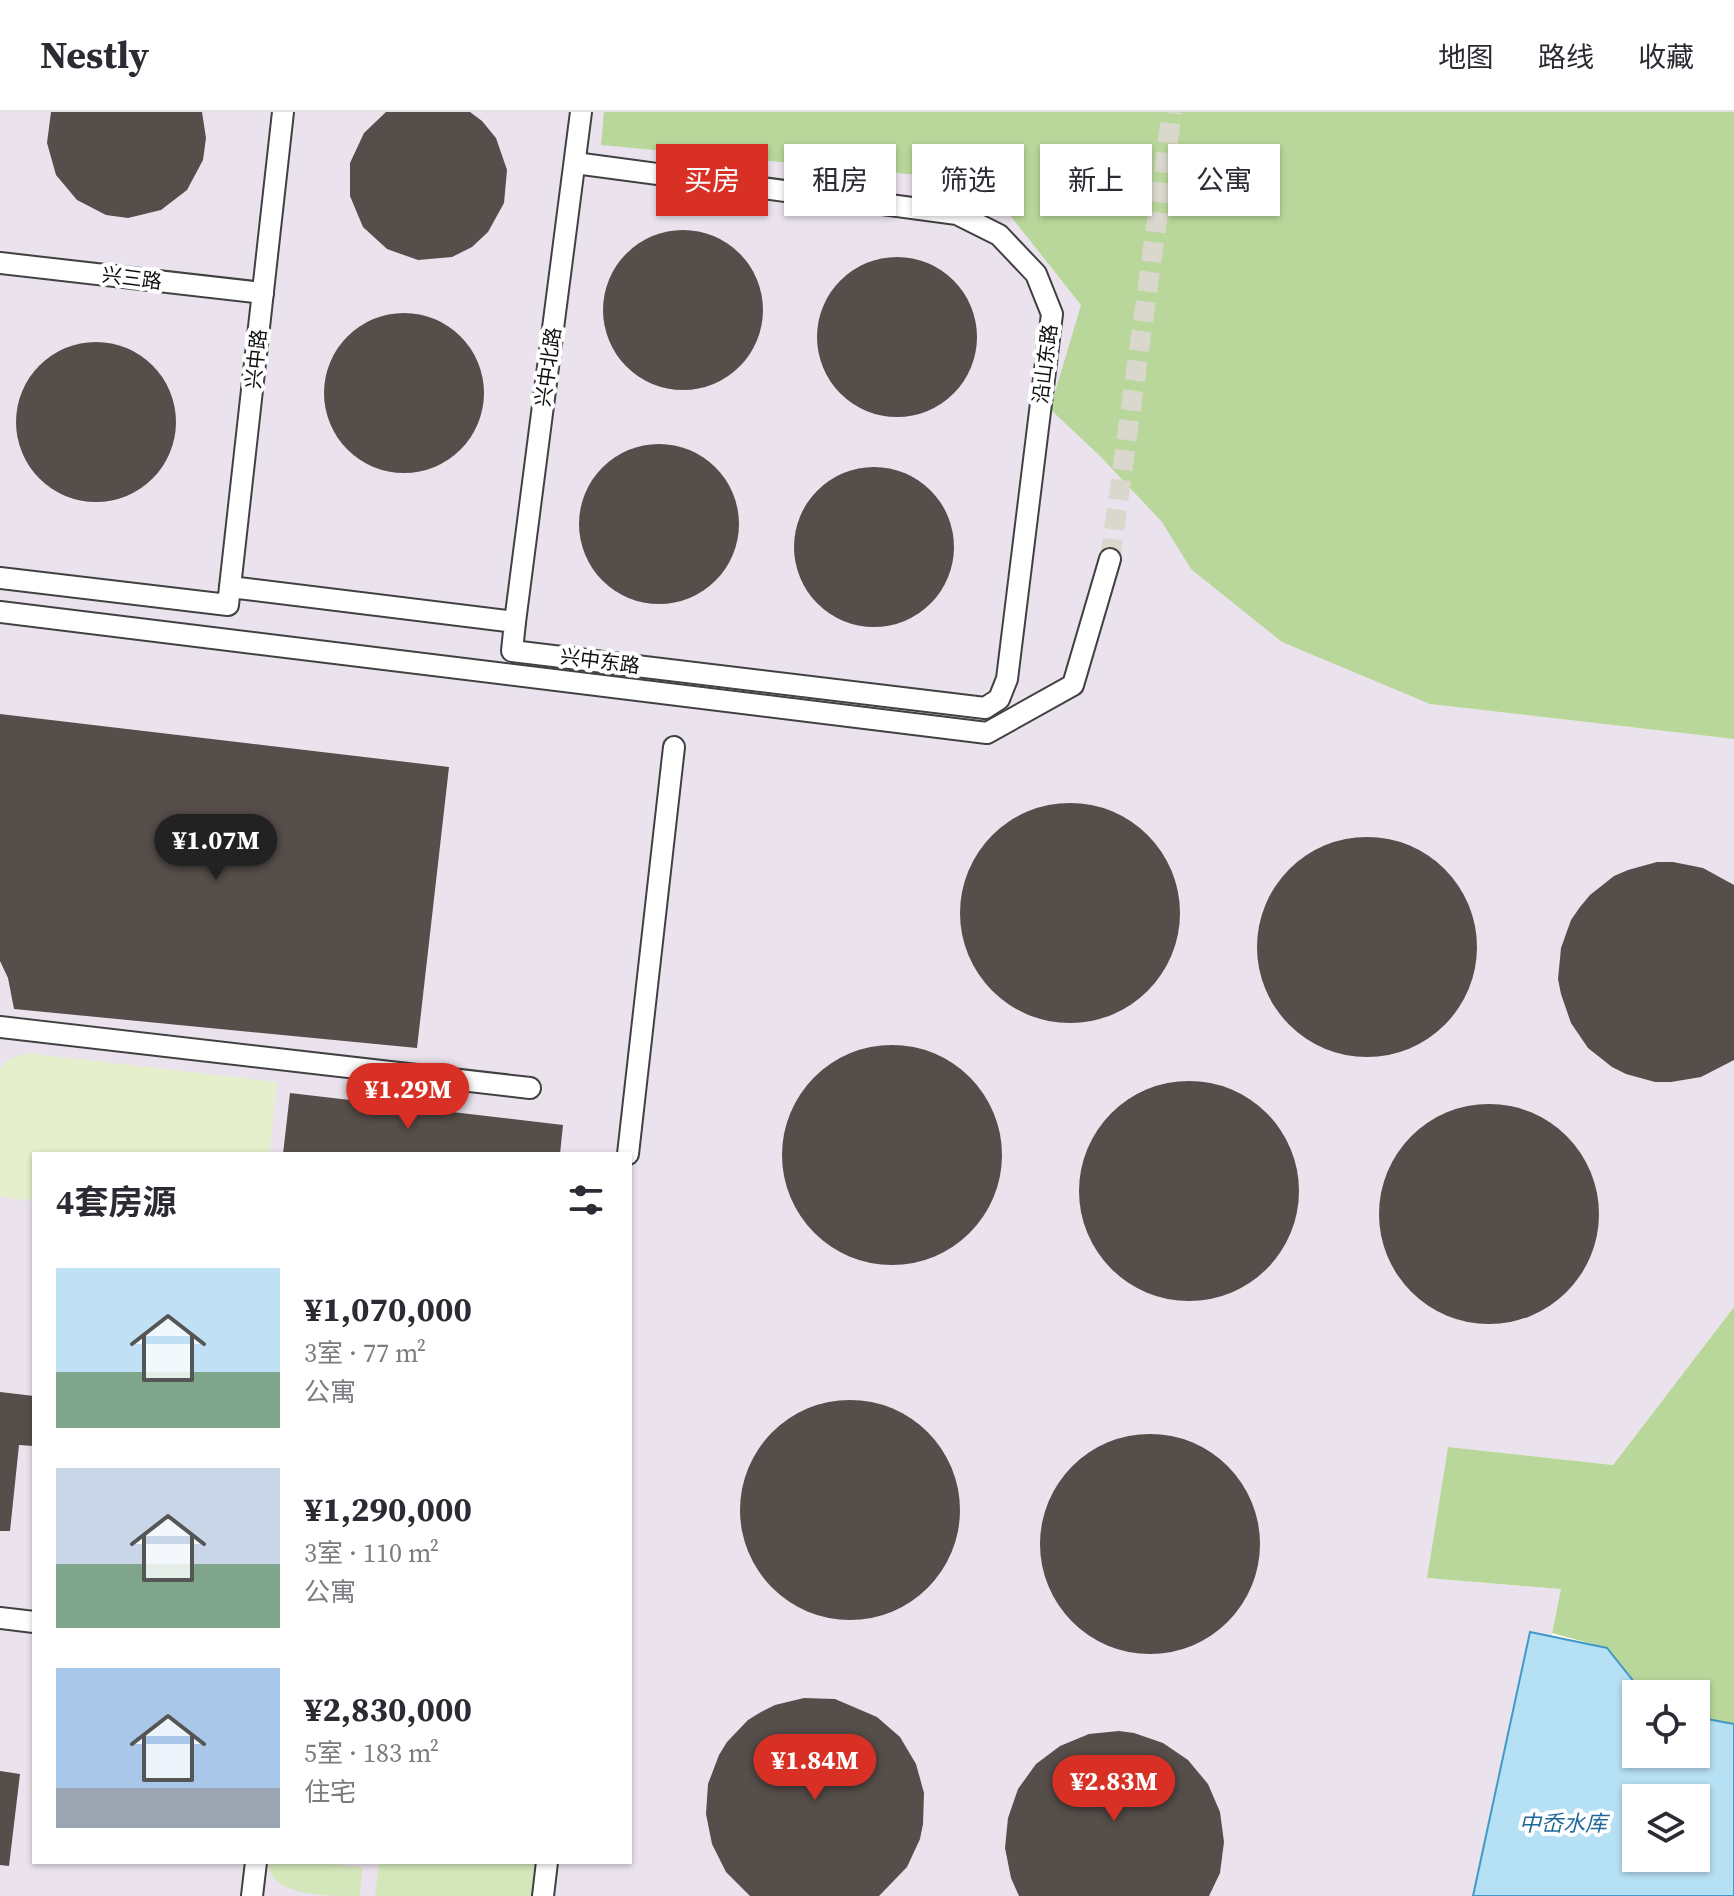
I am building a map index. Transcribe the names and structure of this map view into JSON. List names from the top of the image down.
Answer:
{
  "streets": {
    "lane": [
      "兴三路",
      "兴中路",
      "沿山东路",
      "兴中北路",
      "兴中东路"
    ]
  },
  "crossings": [
    ["兴三路", "兴中路"],
    ["沿山东路", "兴中北路"],
    ["沿山东路", "兴中东路"],
    ["兴中北路", "兴中东路"]
  ],
  "water": ["中岙水库"],
  "page": {
    "header": "Nestly",
    "nav": ["地图", "路线", "收藏"],
    "chip": [
      "买房",
      "租房",
      "筛选",
      "新上",
      "公寓"
    ],
    "price": [
      "¥1.07M",
      "¥1.29M",
      "¥1.84M",
      "¥2.83M"
    ],
    "heading": "4套房源",
    "list": [
      {
        "name": "¥1,070,000",
        "note": "3室 · 77 m² · 公寓"
      },
      {
        "name": "¥1,290,000",
        "note": "3室 · 110 m² · 公寓"
      },
      {
        "name": "¥2,830,000",
        "note": "5室 · 183 m² · 住宅"
      }
    ]
  }
}
